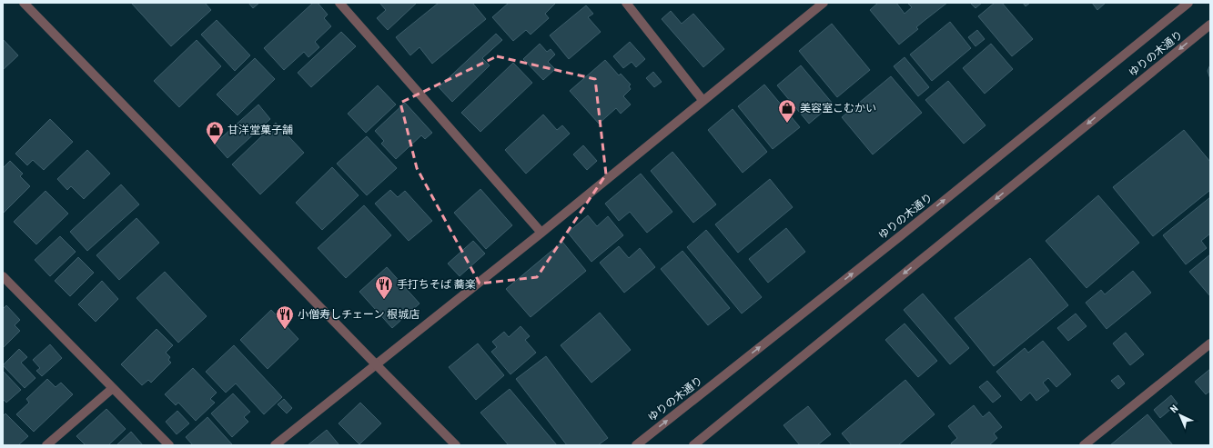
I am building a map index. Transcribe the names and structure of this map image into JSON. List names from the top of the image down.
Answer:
{
  "streets": {
    "street": ["ゆりの木通り"]
  },
  "places": {
    "shop": ["美容室こむかい", "甘洋堂菓子舗"],
    "restaurant": ["手打ちそば 蕎楽", "小僧寿しチェーン 根城店"]
  },
  "north": "top left"
}
